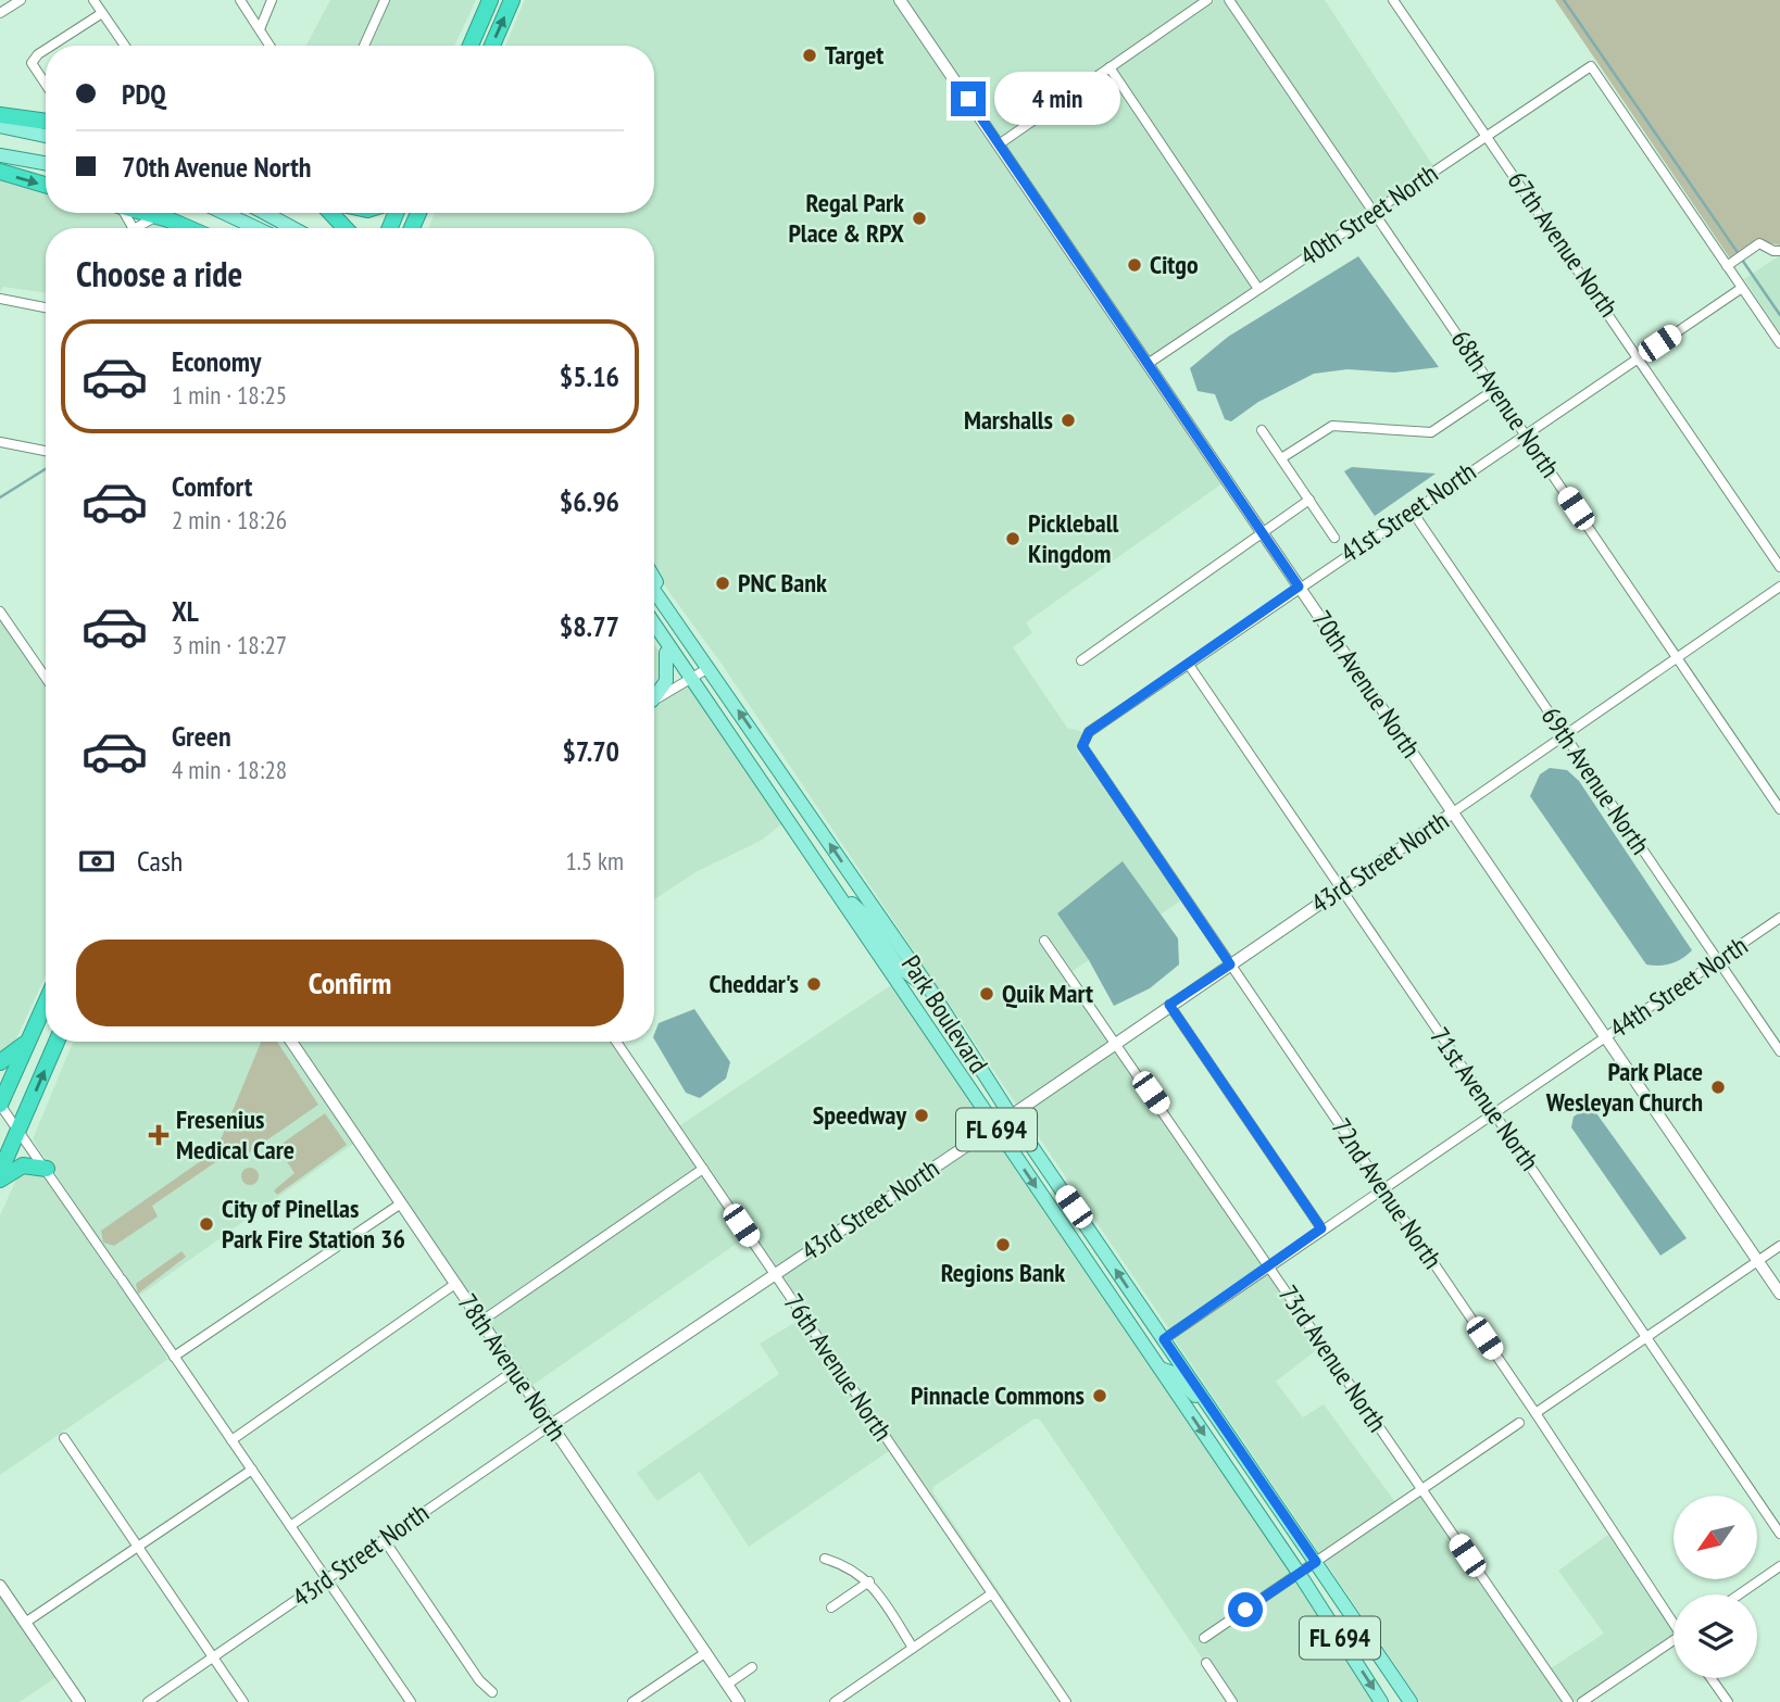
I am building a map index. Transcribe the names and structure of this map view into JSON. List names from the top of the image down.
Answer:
{
  "streets": {
    "main road": ["Park Boulevard", "FL 694"],
    "street": [
      "40th Street North",
      "67th Avenue North",
      "68th Avenue North",
      "41st Street North",
      "70th Avenue North",
      "69th Avenue North",
      "43rd Street North",
      "44th Street North",
      "71st Avenue North",
      "72nd Avenue North",
      "73rd Avenue North",
      "78th Avenue North",
      "76th Avenue North"
    ]
  },
  "crossings": [
    ["40th Street North", "67th Avenue North"],
    ["40th Street North", "68th Avenue North"],
    ["40th Street North", "70th Avenue North"],
    ["67th Avenue North", "41st Street North"],
    ["68th Avenue North", "41st Street North"],
    ["68th Avenue North", "43rd Street North"],
    ["41st Street North", "70th Avenue North"],
    ["41st Street North", "69th Avenue North"],
    ["41st Street North", "71st Avenue North"],
    ["41st Street North", "72nd Avenue North"],
    ["70th Avenue North", "43rd Street North"],
    ["70th Avenue North", "44th Street North"],
    ["69th Avenue North", "43rd Street North"],
    ["69th Avenue North", "44th Street North"],
    ["43rd Street North", "Park Boulevard"],
    ["43rd Street North", "71st Avenue North"],
    ["43rd Street North", "72nd Avenue North"],
    ["43rd Street North", "73rd Avenue North"],
    ["43rd Street North", "78th Avenue North"],
    ["43rd Street North", "76th Avenue North"],
    ["44th Street North", "Park Boulevard"],
    ["44th Street North", "71st Avenue North"],
    ["44th Street North", "72nd Avenue North"],
    ["44th Street North", "73rd Avenue North"],
    ["Park Boulevard", "FL 694"]
  ],
  "places": {
    "other": [
      "Target",
      "Regal Park Place & RPX",
      "Citgo",
      "Marshalls",
      "Pickleball Kingdom",
      "PNC Bank",
      "Cheddar's",
      "Quik Mart",
      "Park Place Wesleyan Church",
      "Speedway",
      "City of Pinellas Park Fire Station 36",
      "Regions Bank",
      "Pinnacle Commons"
    ],
    "health": ["Fresenius Medical Care"]
  },
  "north": "bottom left",
  "page": {
    "banner": ["PDQ", "70th Avenue North"],
    "bubble": "4 min",
    "heading": "Choose a ride",
    "list": [
      {
        "name": "Economy",
        "note": "1 min · 18:25",
        "value": "$5.16"
      },
      {
        "name": "Comfort",
        "note": "2 min · 18:26",
        "value": "$6.96"
      },
      {
        "name": "XL",
        "note": "3 min · 18:27",
        "value": "$8.77"
      },
      {
        "name": "Green",
        "note": "4 min · 18:28",
        "value": "$7.70"
      }
    ],
    "pay": ["Cash", "1.5 km"],
    "buttons": "Confirm"
  }
}
